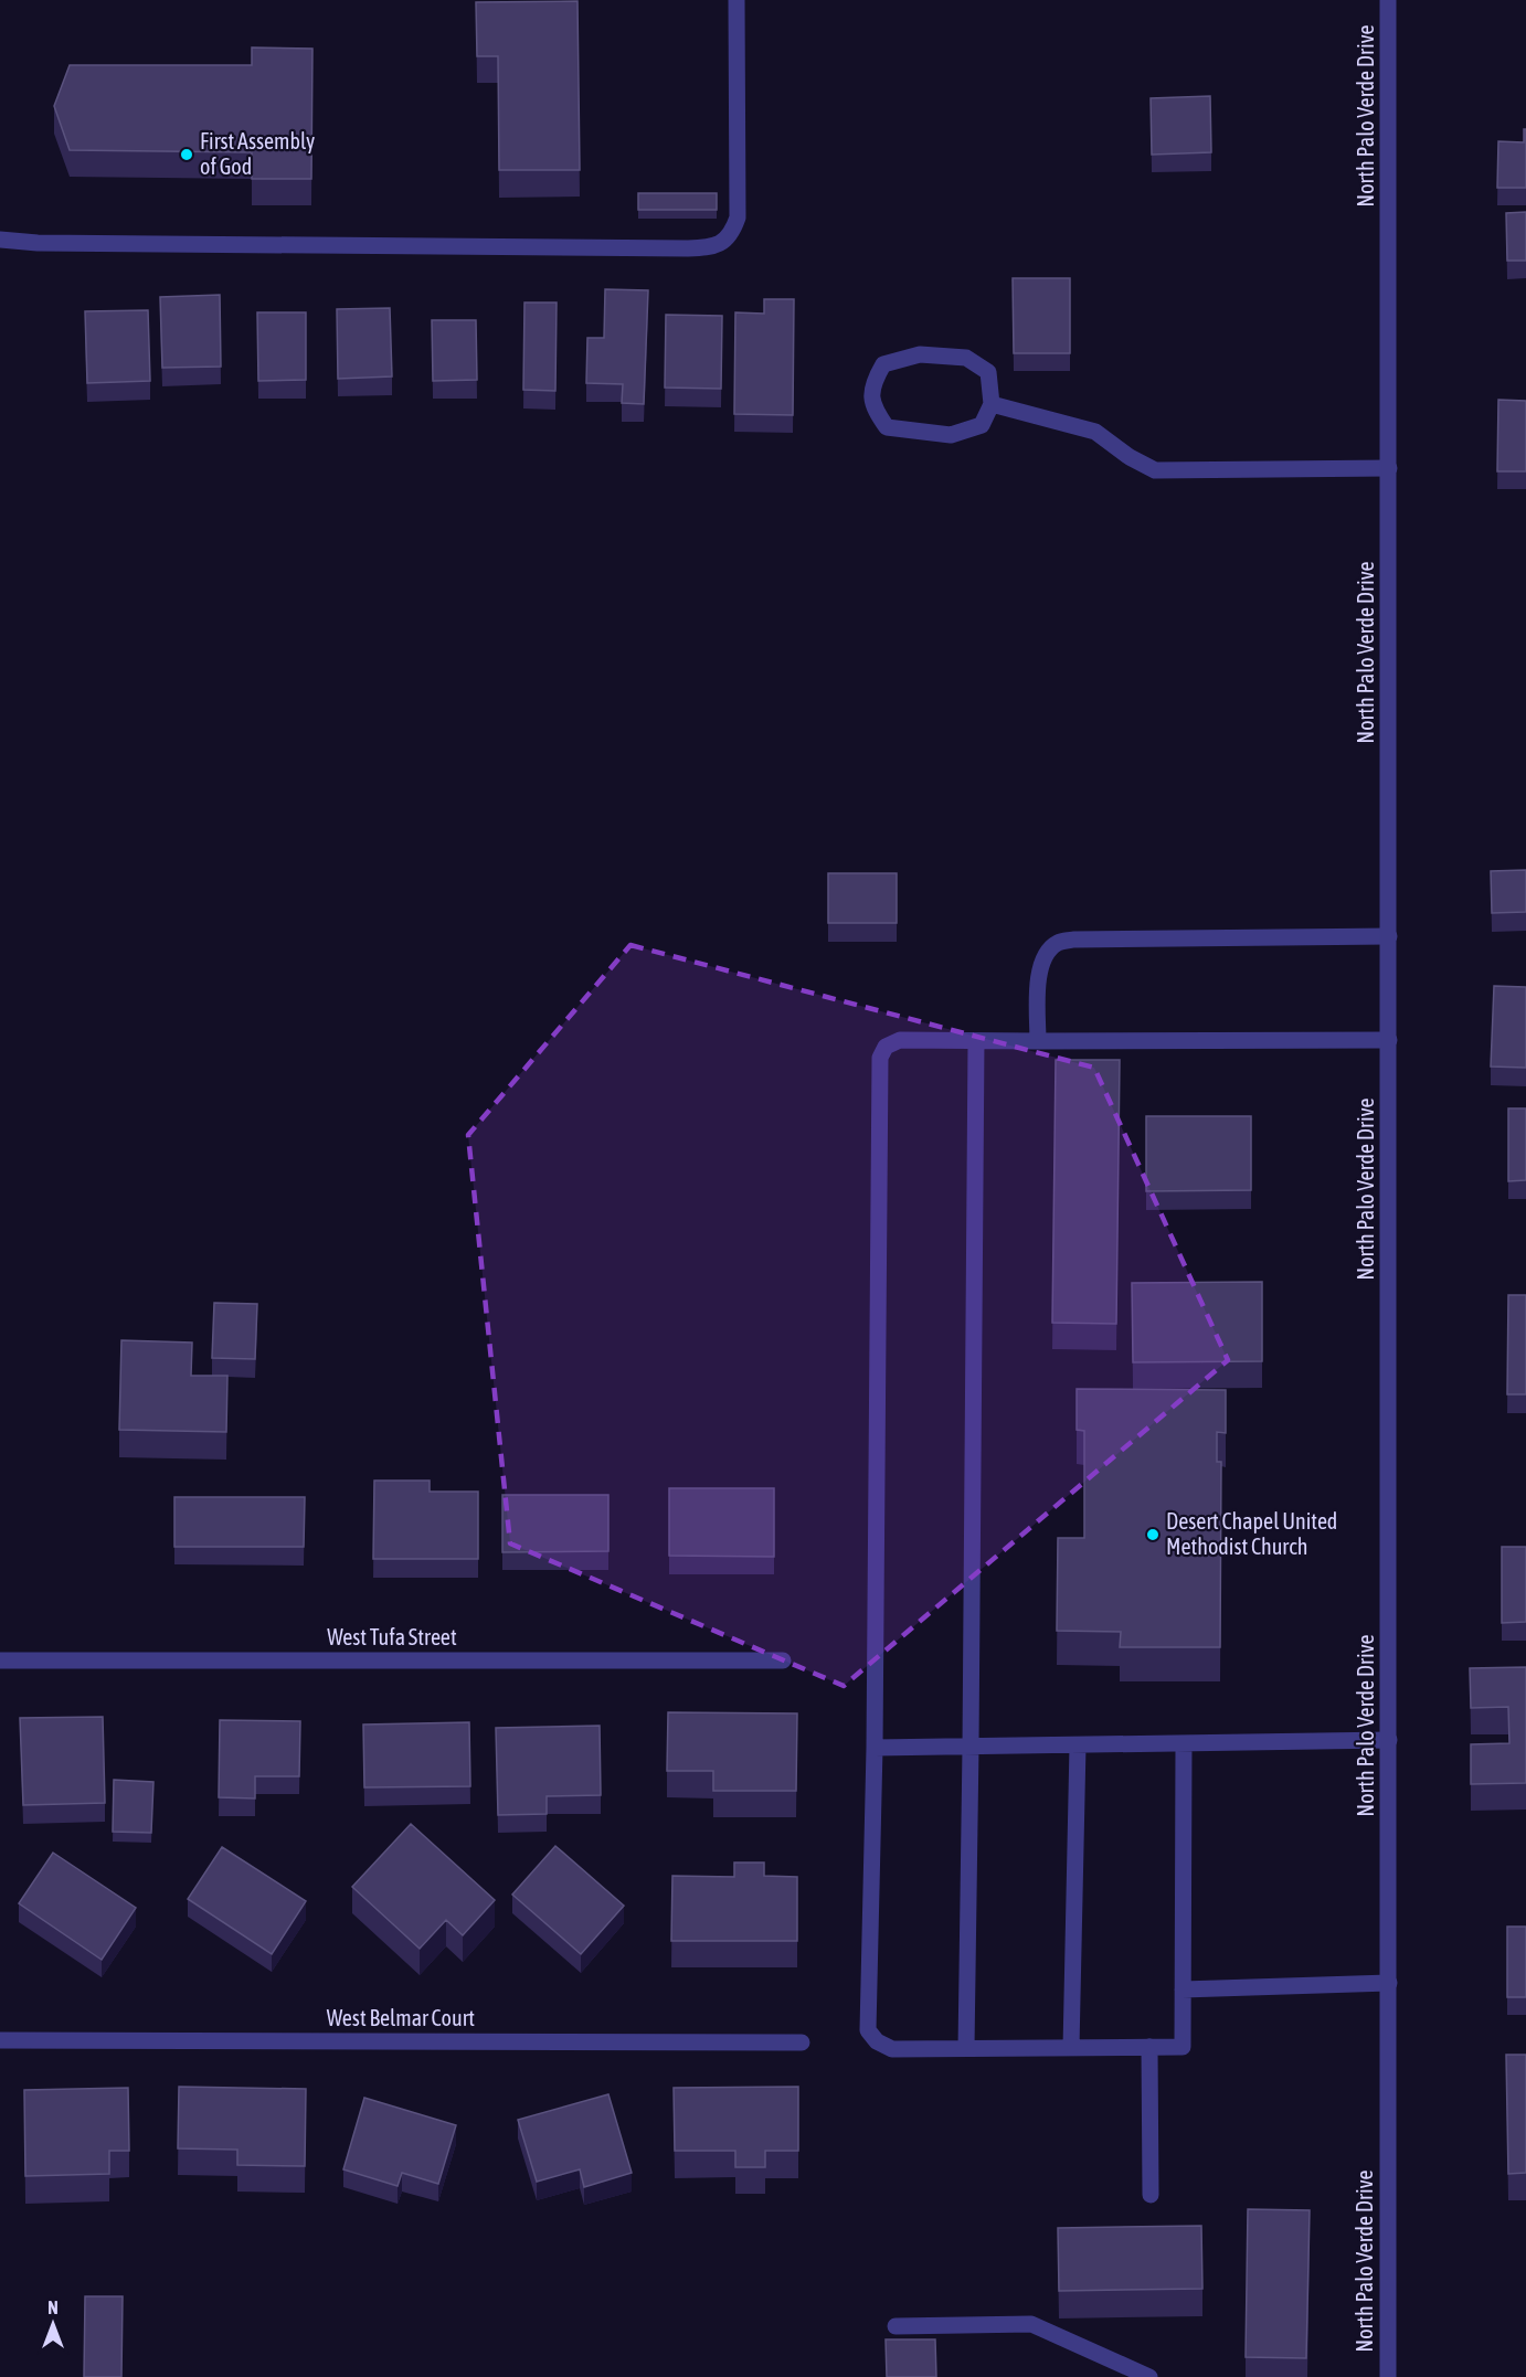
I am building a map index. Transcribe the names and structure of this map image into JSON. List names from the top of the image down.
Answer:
{
  "streets": {
    "street": ["North Palo Verde Drive", "West Tufa Street", "West Belmar Court"]
  },
  "places": ["First Assembly of God", "Desert Chapel United Methodist Church"],
  "north": "top"
}
